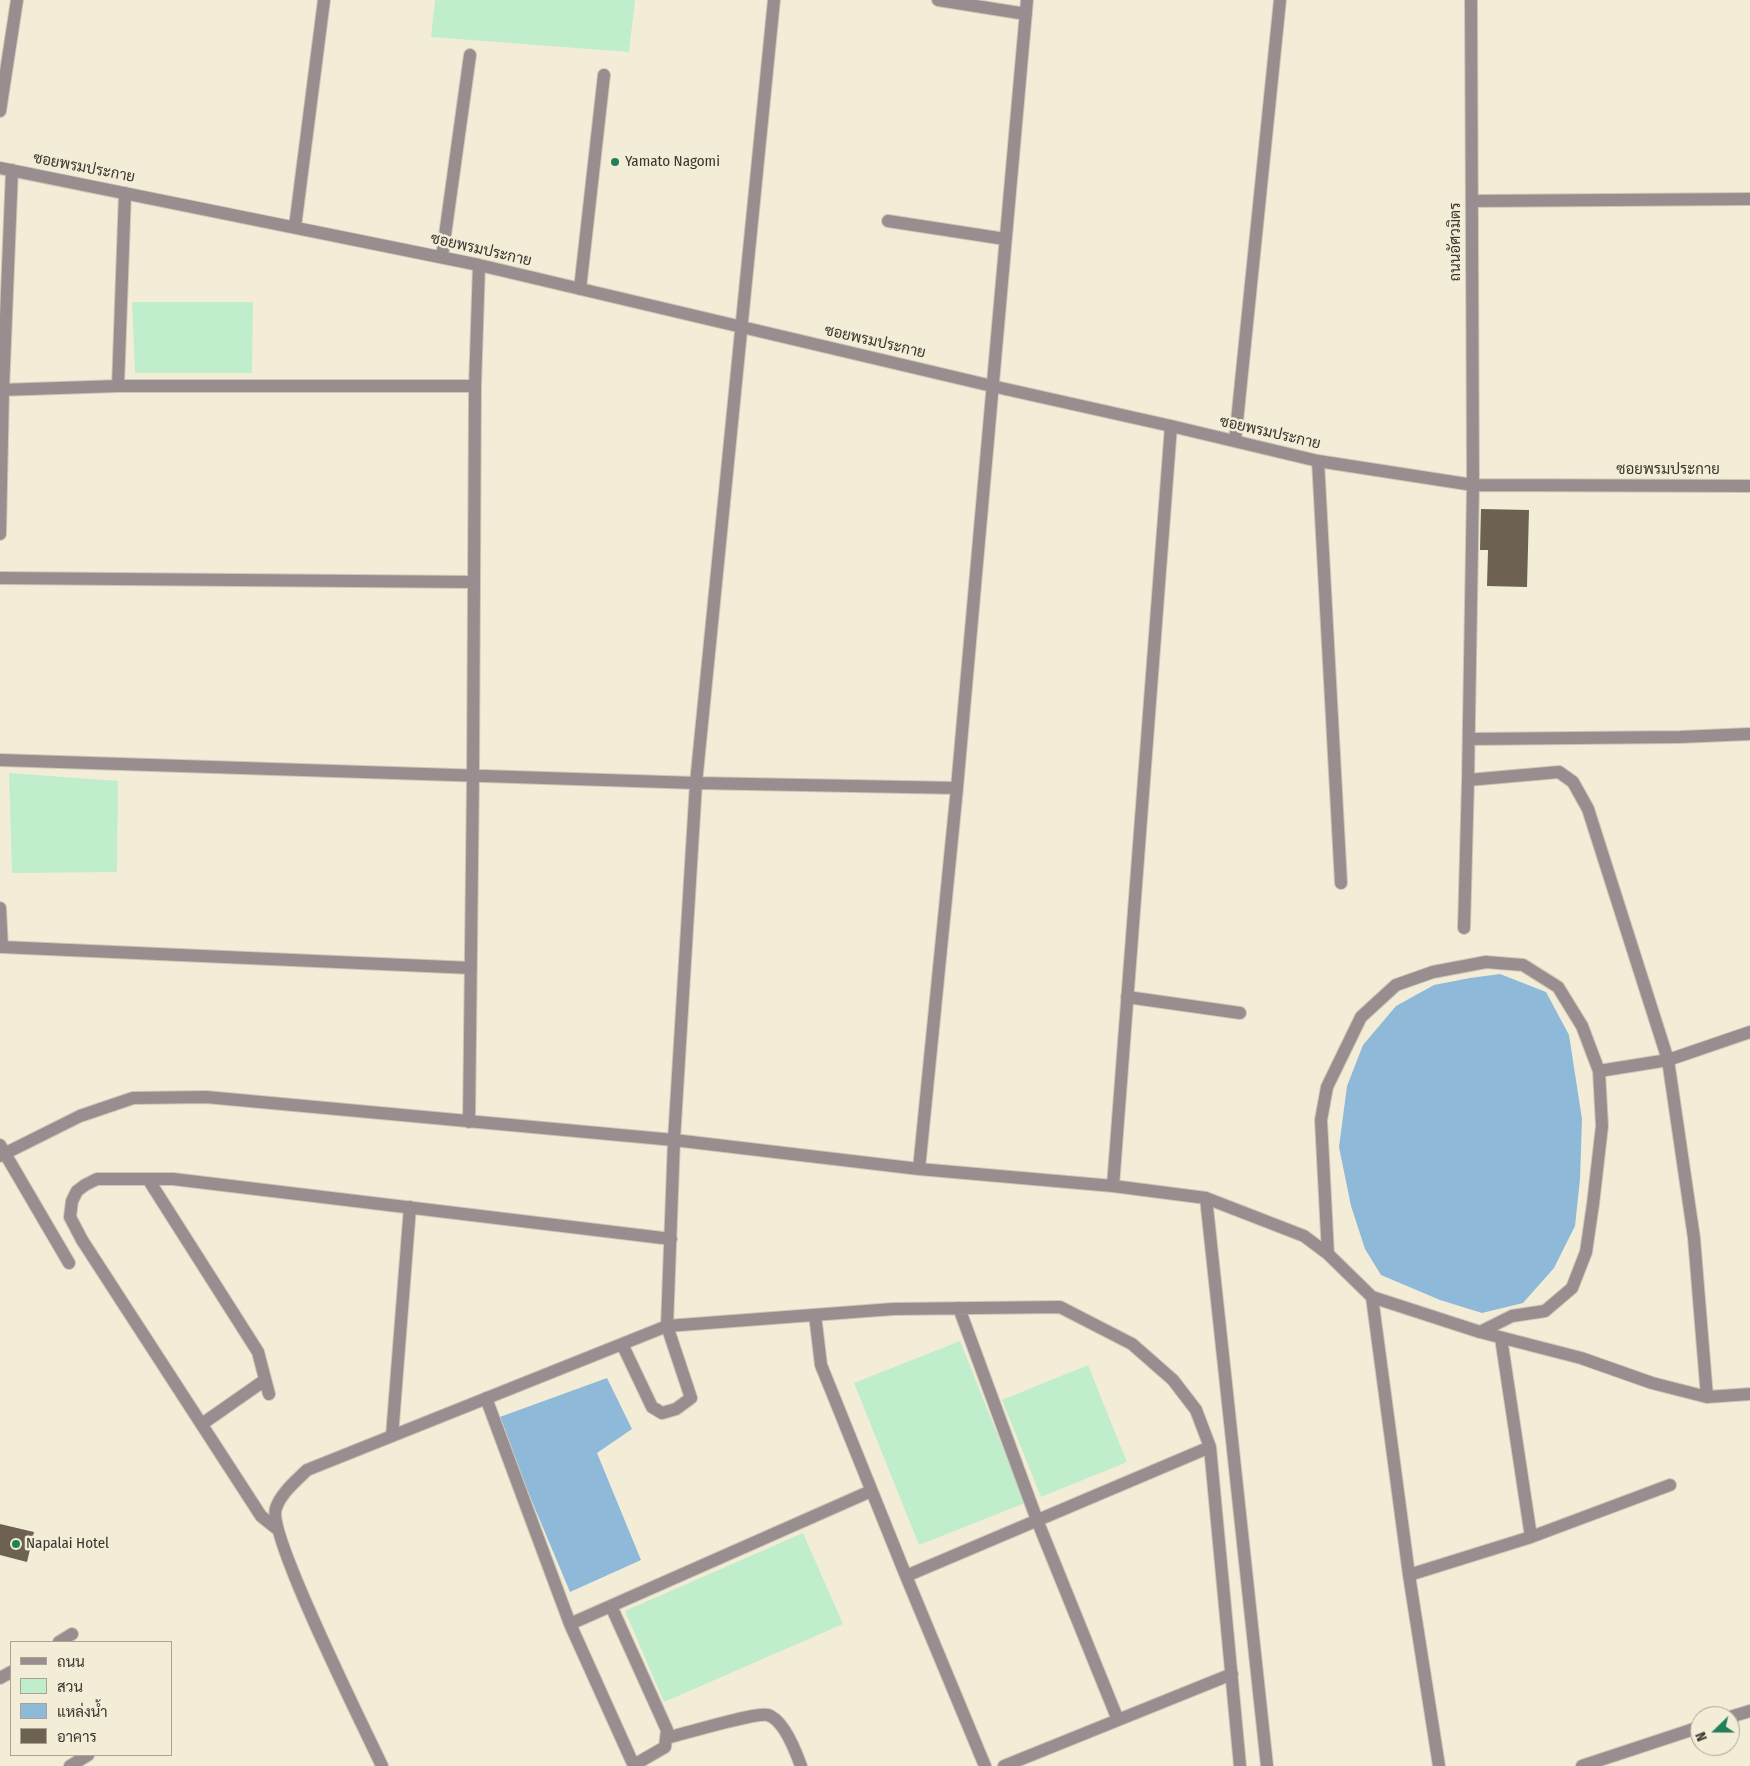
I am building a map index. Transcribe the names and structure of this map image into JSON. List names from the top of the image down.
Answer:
{
  "streets": {
    "street": ["ซอยพรมประกาย", "ถนนอัศวมิตร"]
  },
  "crossings": [
    ["ซอยพรมประกาย", "ถนนอัศวมิตร"]
  ],
  "places": ["Yamato Nagomi", "Napalai Hotel"],
  "legend": [
    "ถนน",
    "สวน",
    "แหล่งน้ำ",
    "อาคาร"
  ],
  "north": "left"
}
